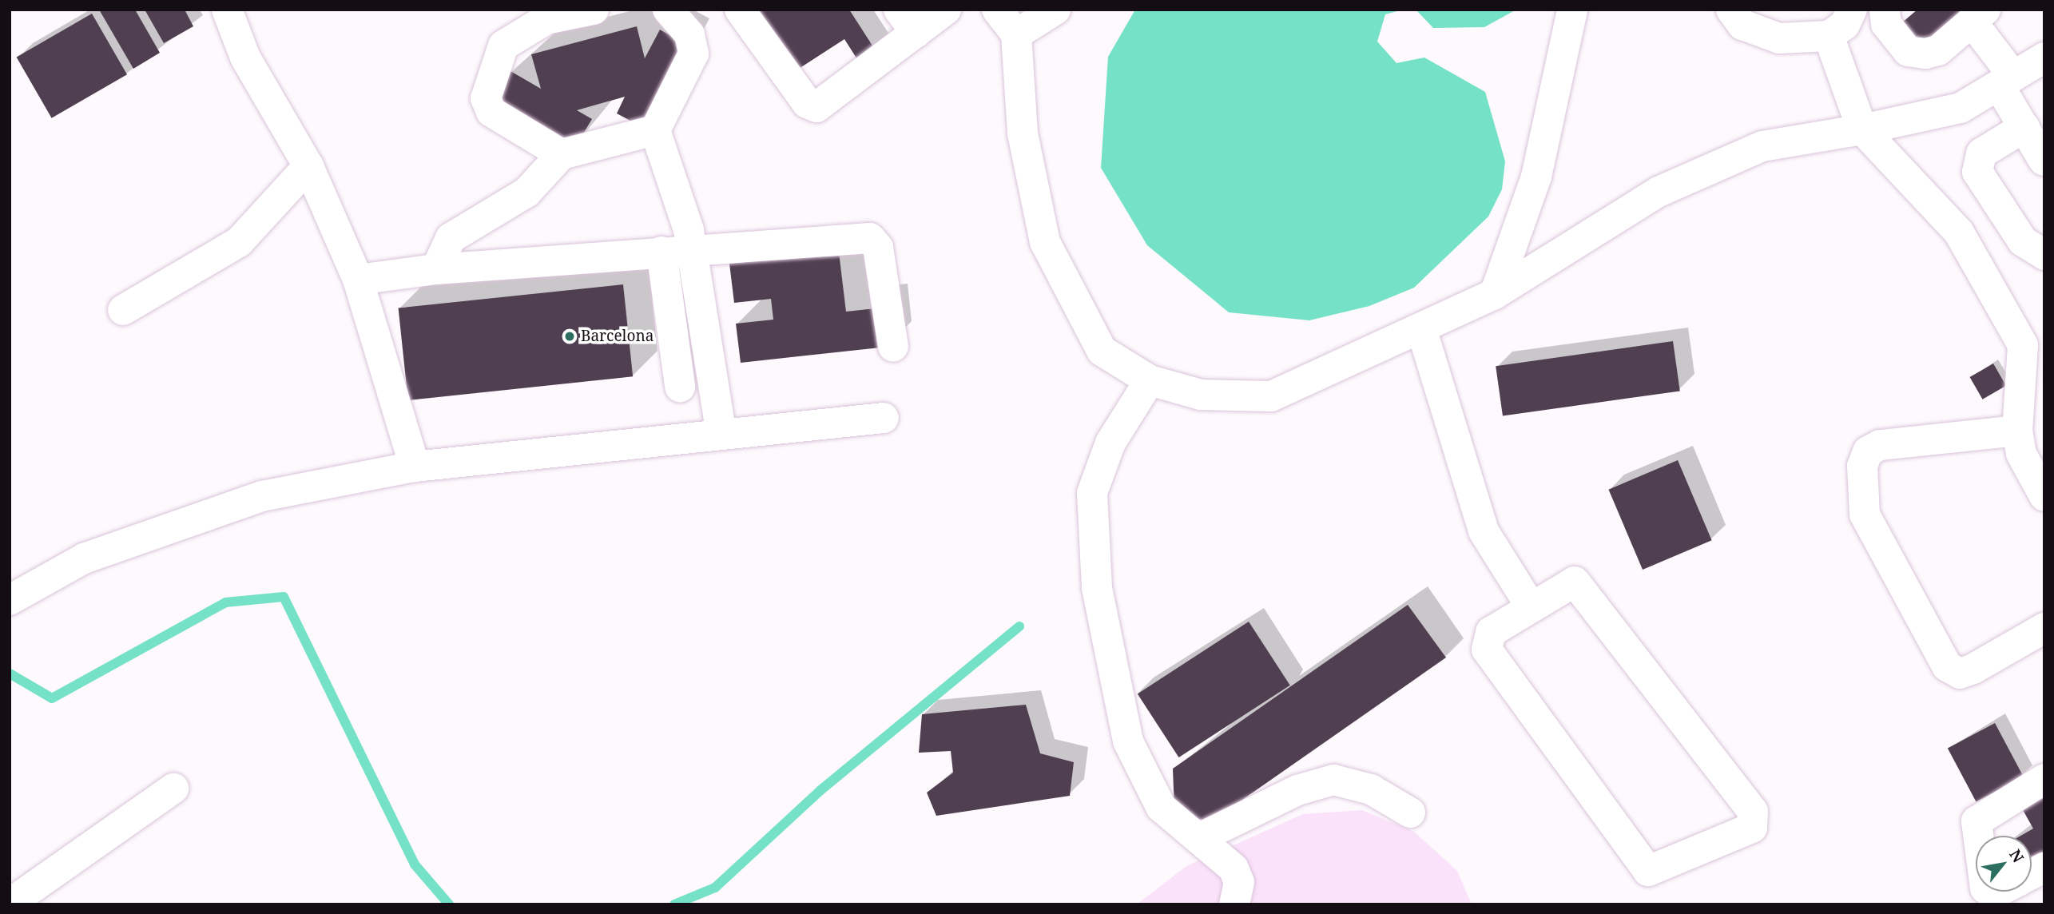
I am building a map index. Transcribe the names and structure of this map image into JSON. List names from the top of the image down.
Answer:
{
  "places": ["Barcelona"],
  "north": "top right"
}
